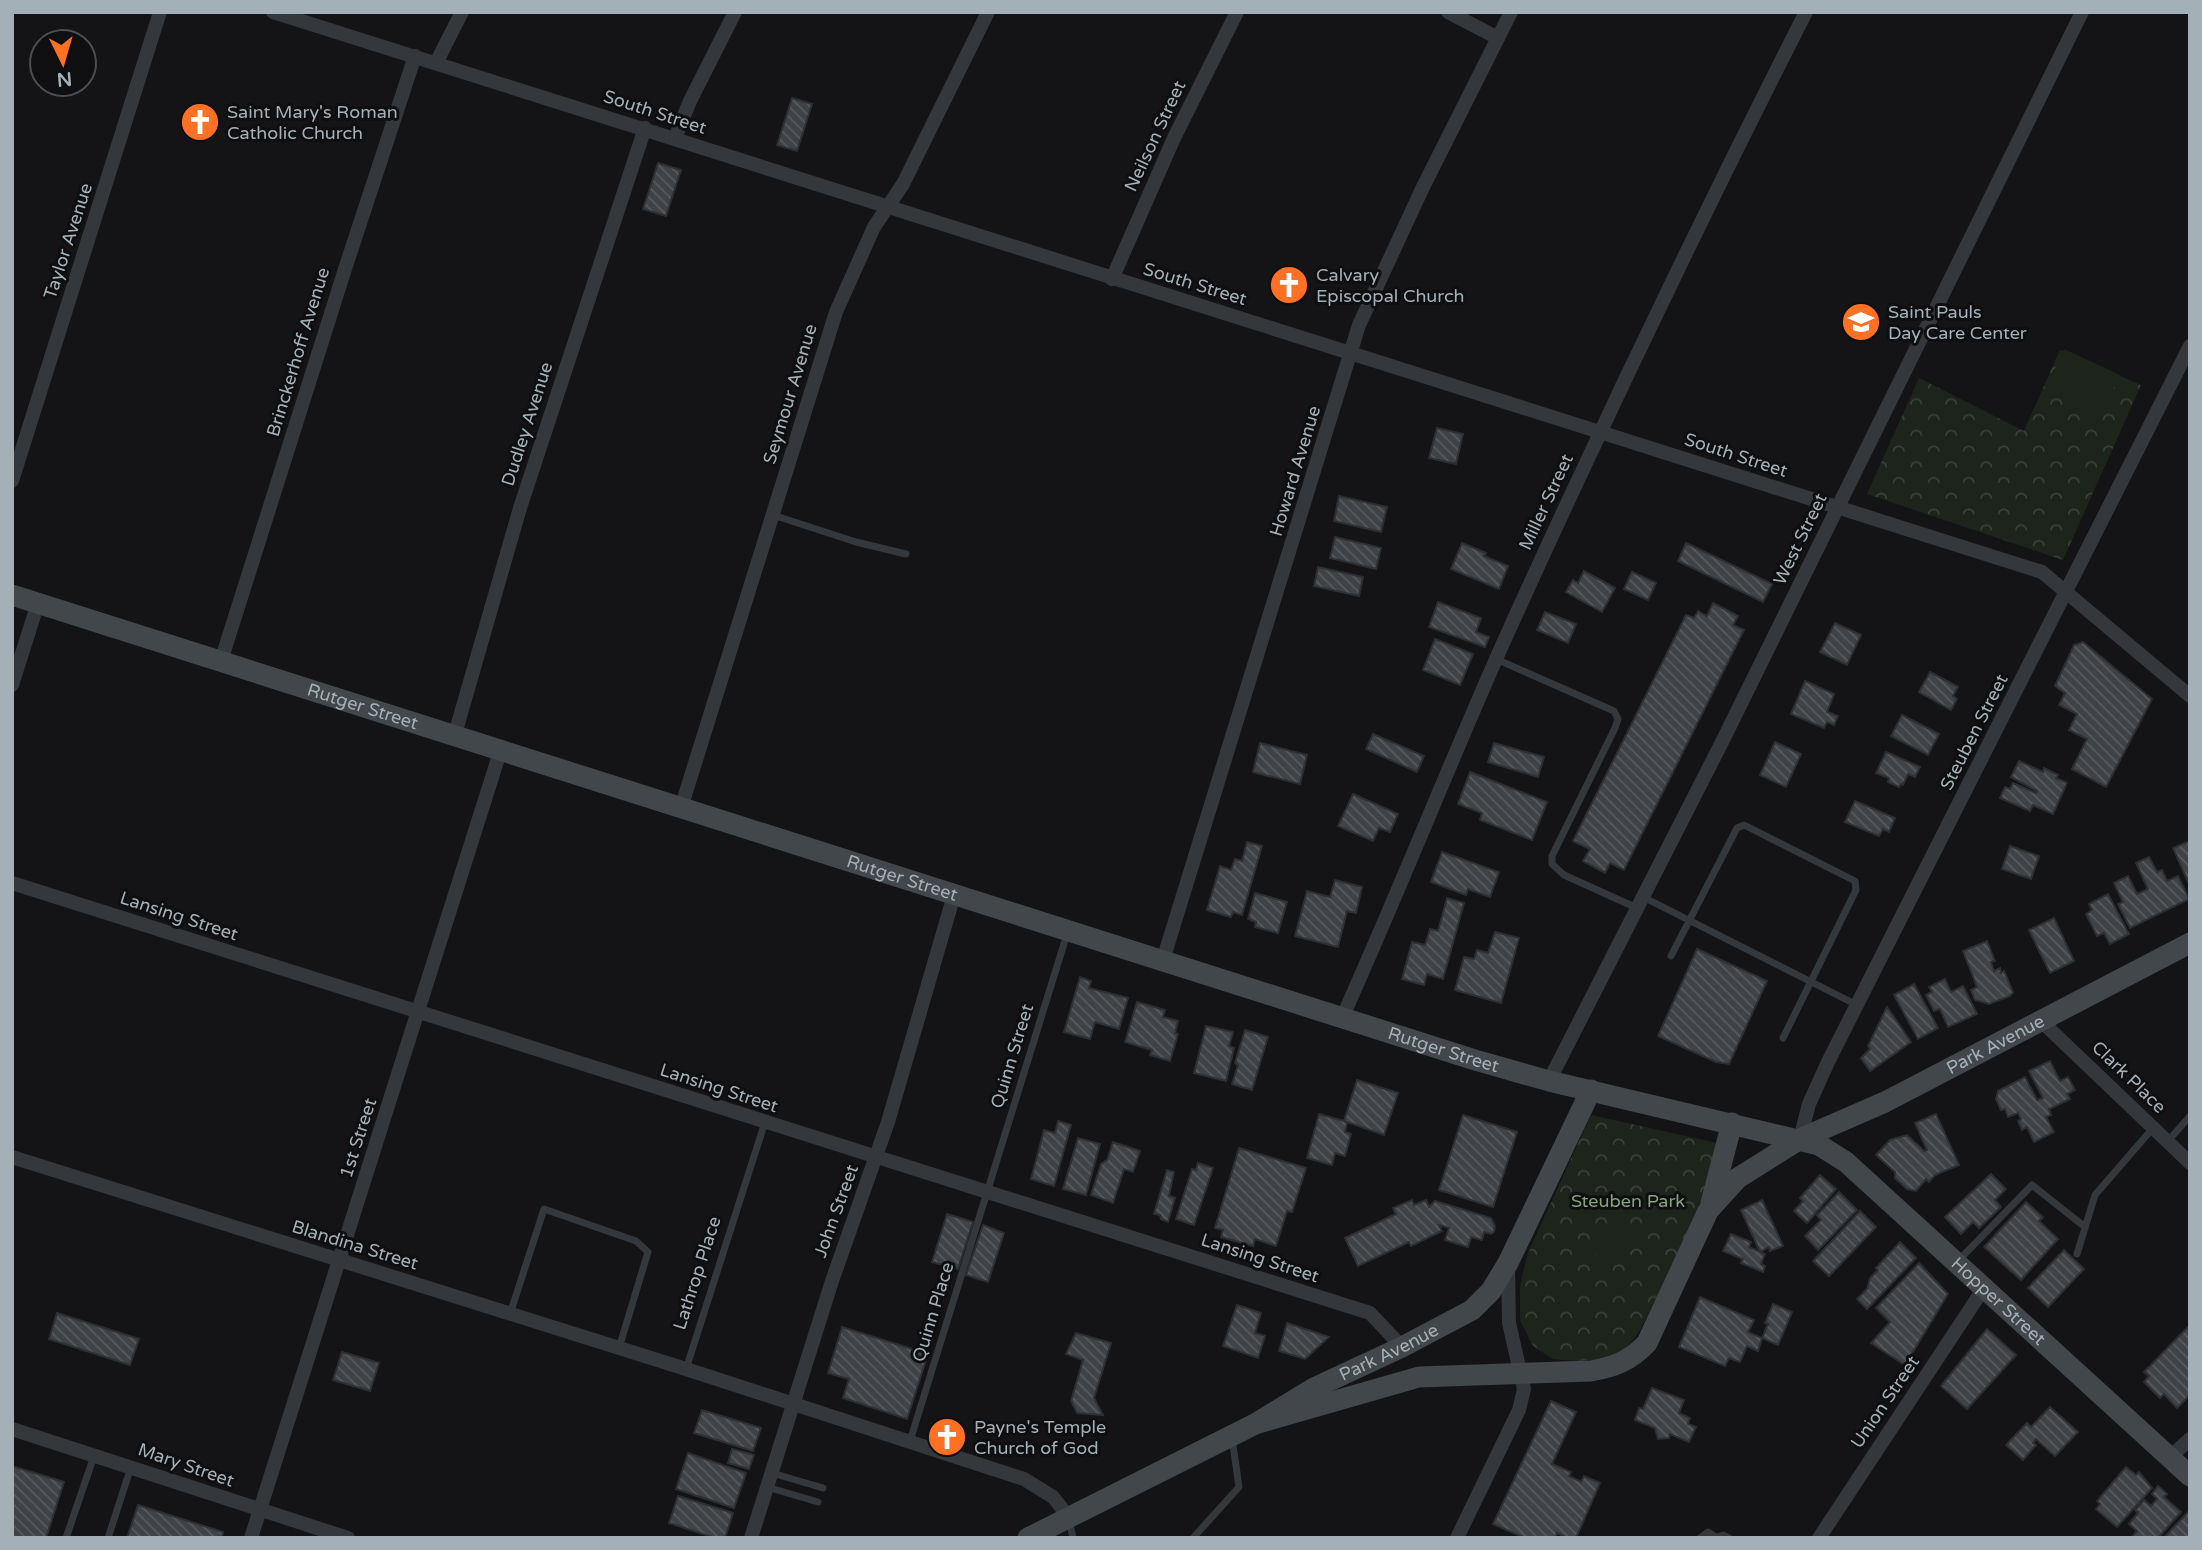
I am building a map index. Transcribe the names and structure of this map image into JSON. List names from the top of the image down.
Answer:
{
  "streets": {
    "street": [
      "South Street",
      "Neilson Street",
      "Taylor Avenue",
      "Brinckerhoff Avenue",
      "Seymour Avenue",
      "Dudley Avenue",
      "Howard Avenue",
      "Miller Street",
      "West Street",
      "Rutger Street",
      "Steuben Street",
      "Lansing Street",
      "Park Avenue",
      "Clark Place",
      "1st Street",
      "John Street",
      "Blandina Street",
      "Hopper Street",
      "Union Street",
      "Mary Street"
    ],
    "lane": ["Quinn Street", "Lathrop Place", "Quinn Place"]
  },
  "crossings": [
    ["South Street", "Neilson Street"],
    ["South Street", "Brinckerhoff Avenue"],
    ["South Street", "Seymour Avenue"],
    ["South Street", "Dudley Avenue"],
    ["South Street", "Howard Avenue"],
    ["South Street", "Miller Street"],
    ["South Street", "West Street"],
    ["South Street", "Steuben Street"],
    ["Brinckerhoff Avenue", "Rutger Street"],
    ["Seymour Avenue", "Rutger Street"],
    ["Dudley Avenue", "Rutger Street"],
    ["Howard Avenue", "Rutger Street"],
    ["Miller Street", "Rutger Street"],
    ["West Street", "Rutger Street"],
    ["Rutger Street", "Steuben Street"],
    ["Rutger Street", "Park Avenue"],
    ["Rutger Street", "Quinn Street"],
    ["Rutger Street", "1st Street"],
    ["Rutger Street", "John Street"],
    ["Rutger Street", "Hopper Street"],
    ["Steuben Street", "Park Avenue"],
    ["Steuben Street", "Hopper Street"],
    ["Lansing Street", "Park Avenue"],
    ["Lansing Street", "Quinn Street"],
    ["Lansing Street", "1st Street"],
    ["Lansing Street", "John Street"],
    ["Lansing Street", "Lathrop Place"],
    ["Lansing Street", "Quinn Place"],
    ["Park Avenue", "Clark Place"],
    ["Park Avenue", "Hopper Street"],
    ["Quinn Street", "Quinn Place"],
    ["1st Street", "Blandina Street"],
    ["1st Street", "Mary Street"],
    ["Blandina Street", "Lathrop Place"],
    ["Hopper Street", "Union Street"]
  ],
  "parks": ["Steuben Park"],
  "places": {
    "church": ["Saint Mary's Roman Catholic Church", "Calvary Episcopal Church", "Payne's Temple Church of God"],
    "school or university": ["Saint Pauls Day Care Center"]
  },
  "north": "bottom"
}
